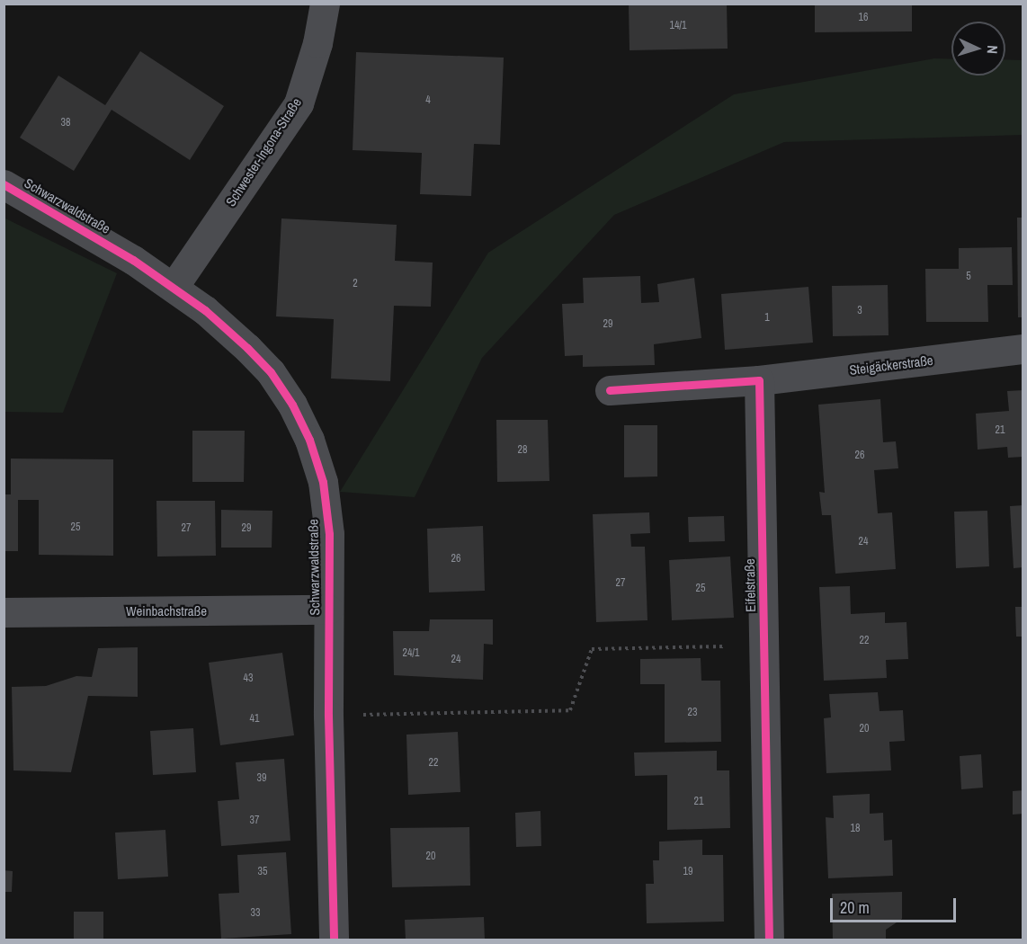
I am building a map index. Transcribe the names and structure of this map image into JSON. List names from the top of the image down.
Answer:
{
  "streets": {
    "street": [
      "Schwester-Ingona-Straße",
      "Schwarzwaldstraße",
      "Steigäckerstraße",
      "Eifelstraße",
      "Weinbachstraße"
    ]
  },
  "crossings": [
    ["Schwester-Ingona-Straße", "Schwarzwaldstraße"],
    ["Schwarzwaldstraße", "Weinbachstraße"],
    ["Steigäckerstraße", "Eifelstraße"]
  ],
  "house_numbers": [
    "16",
    "14/1",
    "4",
    "38",
    "5",
    "2",
    "3",
    "1",
    "29",
    "21",
    "28",
    "26",
    "25",
    "27",
    "29",
    "24",
    "26",
    "27",
    "25",
    "22",
    "24/1",
    "24",
    "43",
    "23",
    "41",
    "20",
    "22",
    "39",
    "21",
    "37",
    "18",
    "20",
    "35",
    "19",
    "33"
  ],
  "scale_bar": "20 m",
  "north": "right"
}
